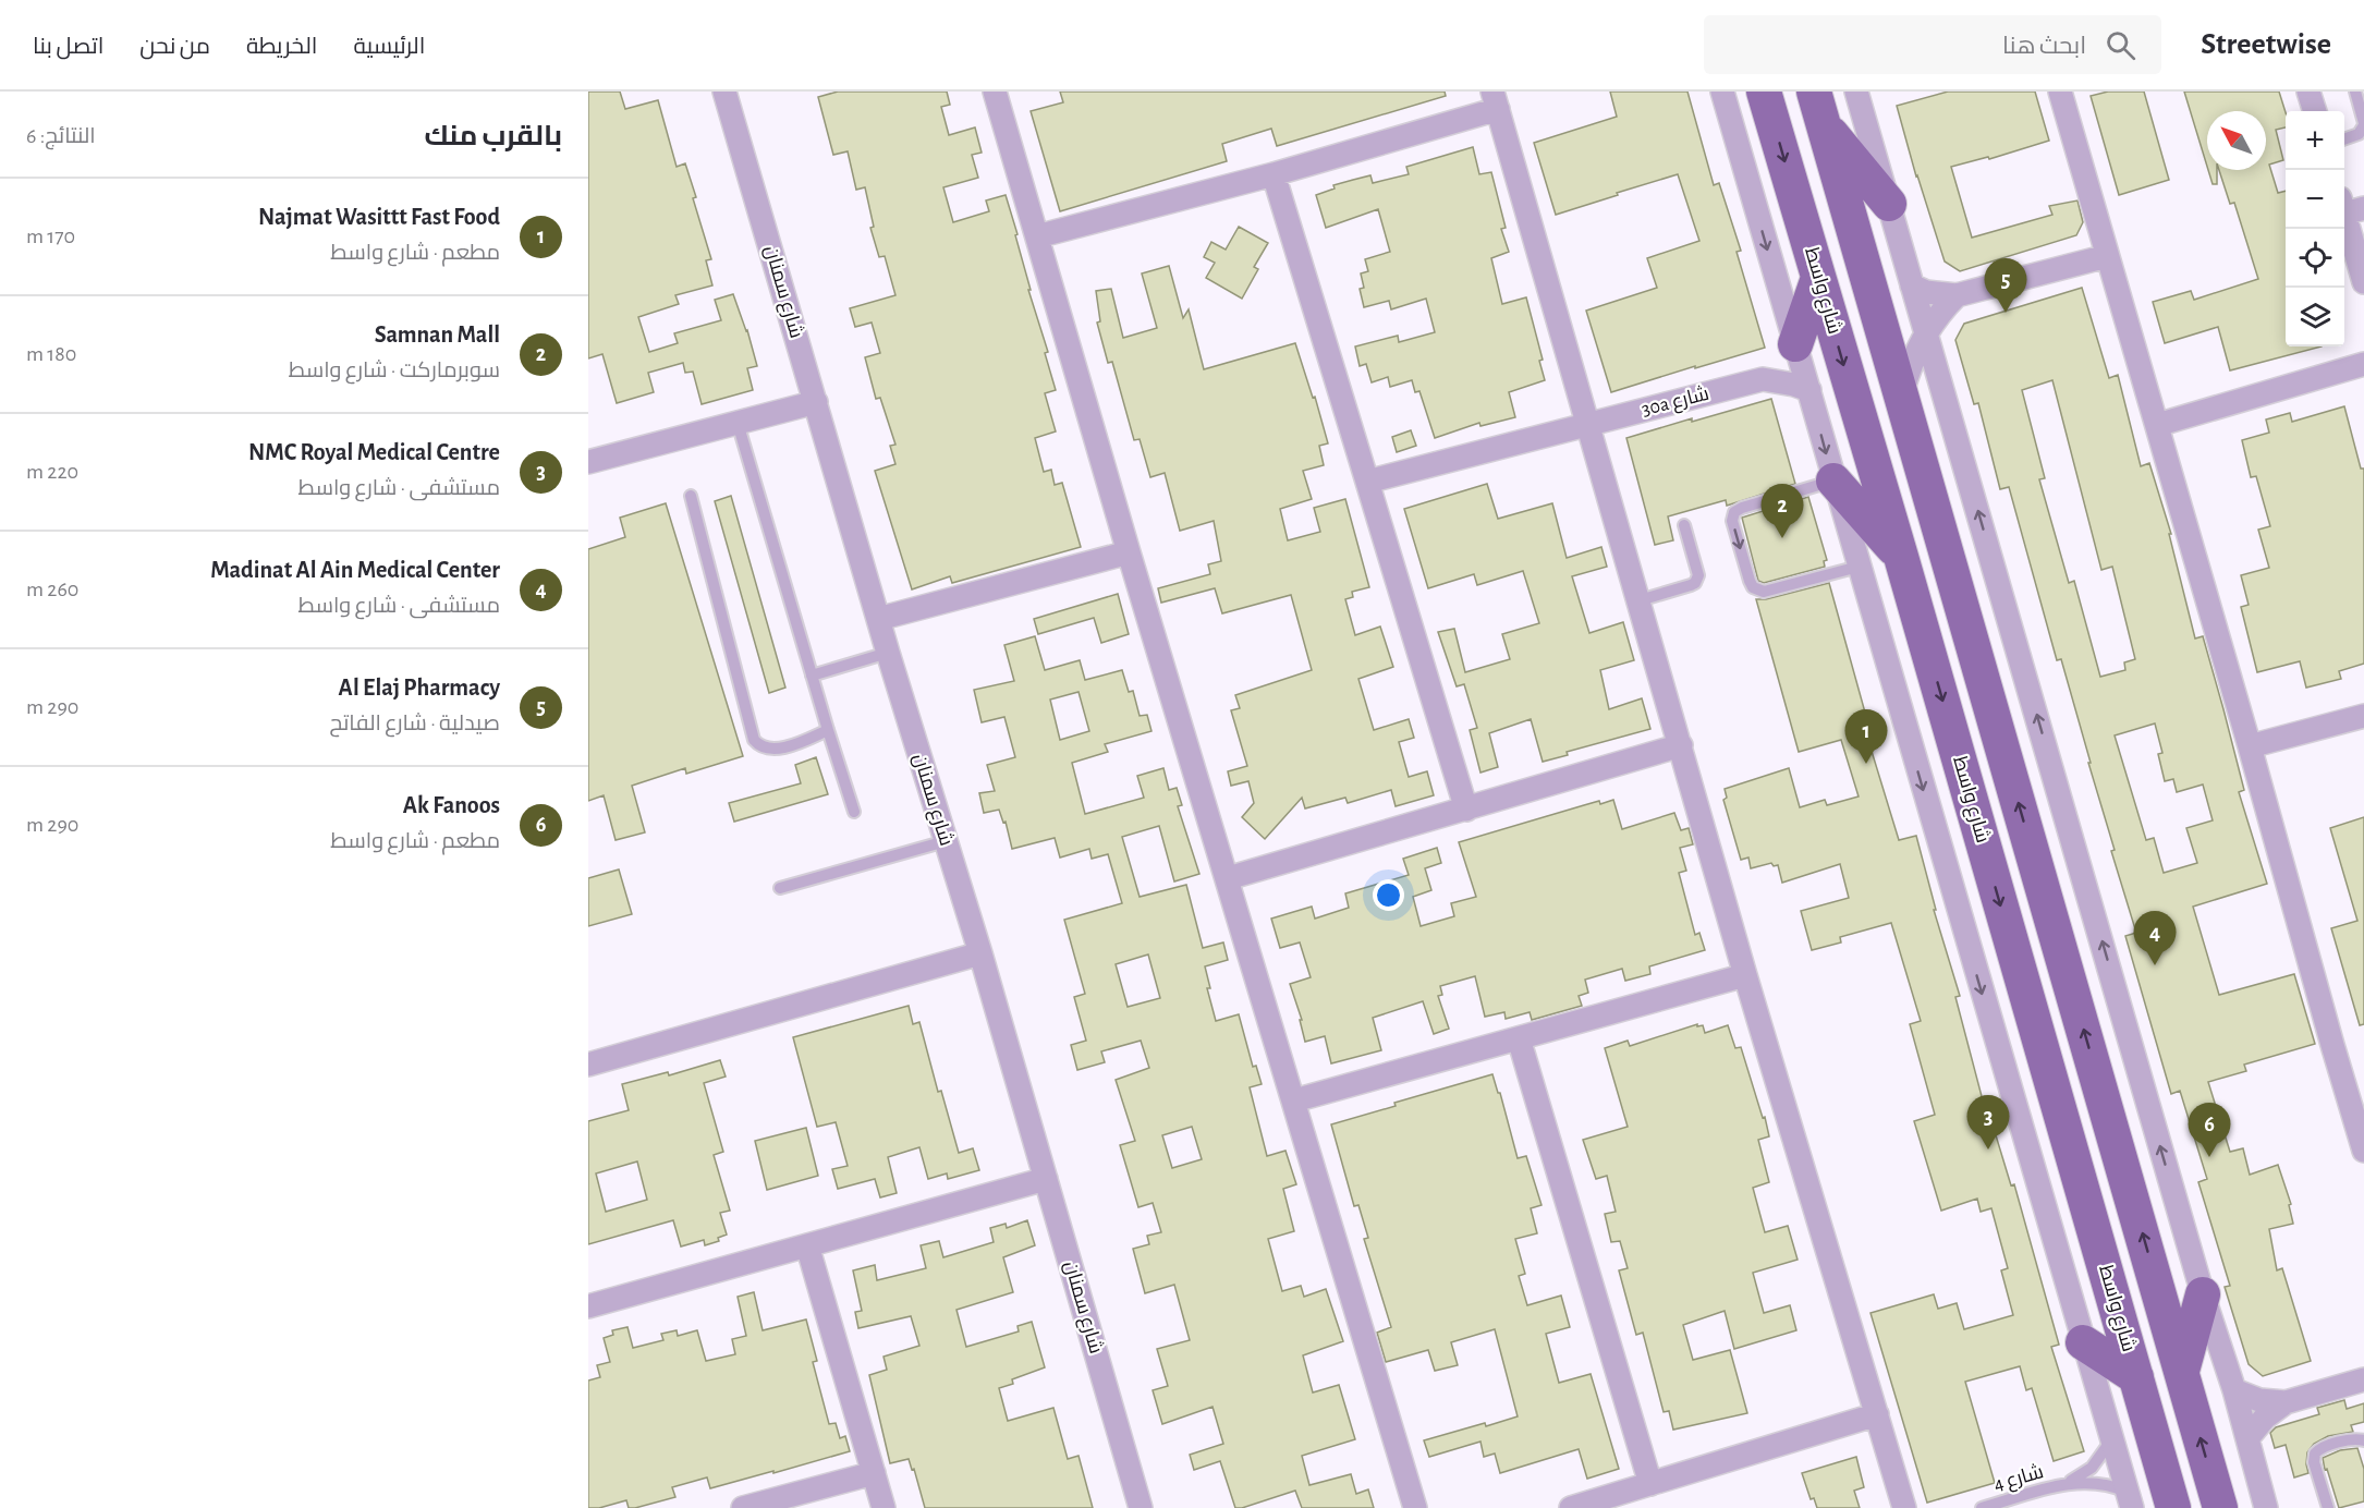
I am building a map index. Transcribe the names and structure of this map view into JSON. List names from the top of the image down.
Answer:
{
  "streets": {
    "main road": ["شارع واسط"],
    "street": ["شارع سمنان", "30a شارع"],
    "lane": ["شارع 4"]
  },
  "north": "top left",
  "page": {
    "header": "Streetwise",
    "search": "ابحث هنا",
    "nav": [
      "الرئيسية",
      "الخريطة",
      "من نحن",
      "اتصل بنا"
    ],
    "heading": ["بالقرب منك", "النتائج: 6"],
    "map_buttons": ["+", "−"],
    "list": [
      {
        "mark": "1",
        "name": "Najmat Wasittt Fast Food",
        "note": "مطعم · شارع واسط",
        "value": "170 m"
      },
      {
        "mark": "2",
        "name": "Samnan Mall",
        "note": "سوبرماركت · شارع واسط",
        "value": "180 m"
      },
      {
        "mark": "3",
        "name": "NMC Royal Medical Centre",
        "note": "مستشفى · شارع واسط",
        "value": "220 m"
      },
      {
        "mark": "4",
        "name": "Madinat Al Ain Medical Center",
        "note": "مستشفى · شارع واسط",
        "value": "260 m"
      },
      {
        "mark": "5",
        "name": "Al Elaj Pharmacy",
        "note": "صيدلية · شارع الفاتح",
        "value": "290 m"
      },
      {
        "mark": "6",
        "name": "Ak Fanoos",
        "note": "مطعم · شارع واسط",
        "value": "290 m"
      }
    ],
    "pins": [
      "5",
      "2",
      "1",
      "4",
      "3",
      "6"
    ]
  }
}
